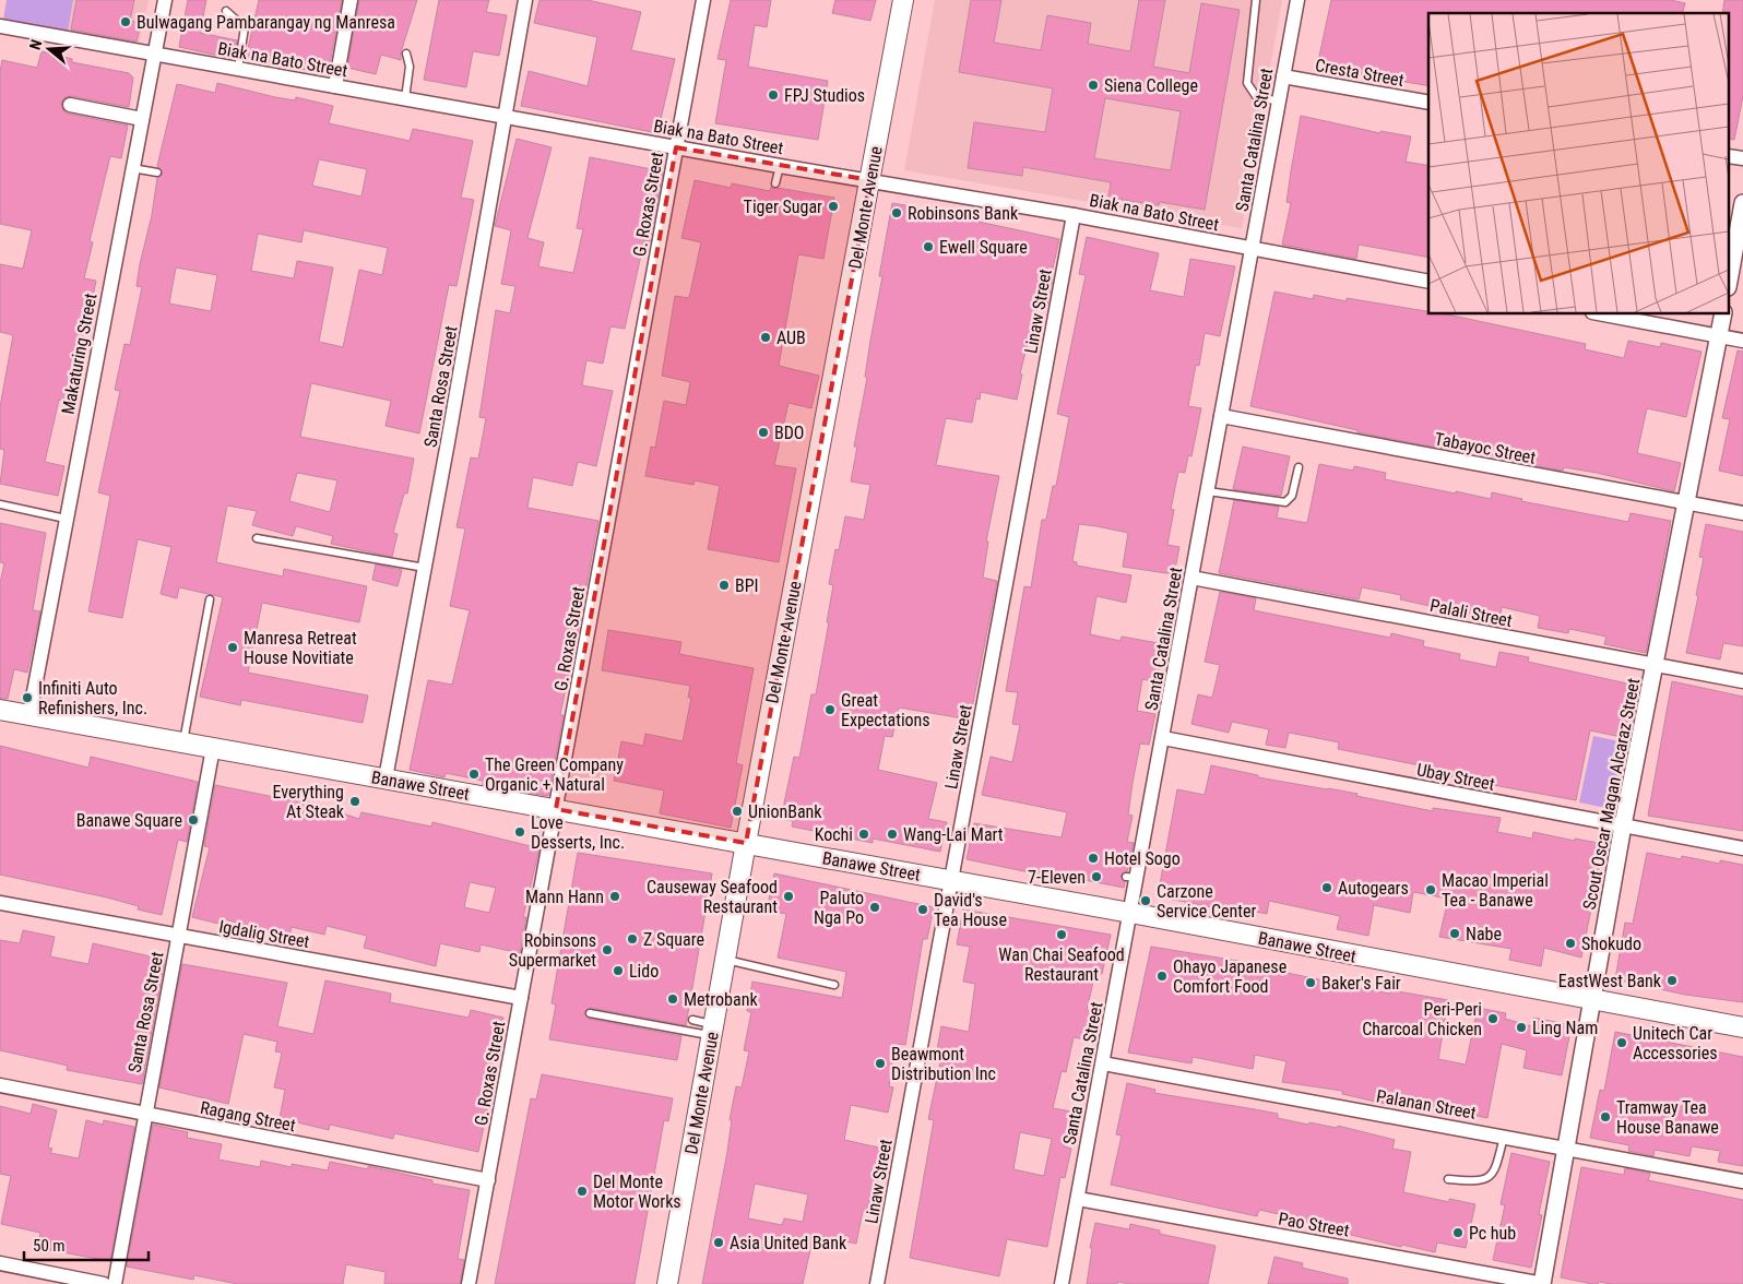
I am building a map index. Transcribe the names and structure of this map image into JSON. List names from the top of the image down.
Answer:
{
  "streets": {
    "main road": ["Del Monte Avenue", "Banawe Street"],
    "street": [
      "Biak na Bato Street",
      "Cresta Street",
      "Santa Catalina Street",
      "G. Roxas Street",
      "Linaw Street",
      "Makaturing Street",
      "Santa Rosa Street",
      "Tabayoc Street",
      "Palali Street",
      "Ubay Street",
      "Scout Oscar Magan Alcaraz Street",
      "Igdalig Street",
      "Palanan Street",
      "Ragang Street",
      "Pao Street"
    ]
  },
  "crossings": [
    ["Biak na Bato Street", "Santa Catalina Street"],
    ["Biak na Bato Street", "G. Roxas Street"],
    ["Biak na Bato Street", "Del Monte Avenue"],
    ["Biak na Bato Street", "Linaw Street"],
    ["Biak na Bato Street", "Makaturing Street"],
    ["Biak na Bato Street", "Santa Rosa Street"],
    ["Cresta Street", "Santa Catalina Street"],
    ["Santa Catalina Street", "Tabayoc Street"],
    ["Santa Catalina Street", "Palali Street"],
    ["Santa Catalina Street", "Ubay Street"],
    ["Santa Catalina Street", "Banawe Street"],
    ["Santa Catalina Street", "Palanan Street"],
    ["Santa Catalina Street", "Pao Street"],
    ["G. Roxas Street", "Banawe Street"],
    ["G. Roxas Street", "Igdalig Street"],
    ["G. Roxas Street", "Ragang Street"],
    ["Del Monte Avenue", "Banawe Street"],
    ["Linaw Street", "Banawe Street"],
    ["Makaturing Street", "Banawe Street"],
    ["Santa Rosa Street", "Banawe Street"],
    ["Santa Rosa Street", "Igdalig Street"],
    ["Santa Rosa Street", "Ragang Street"],
    ["Tabayoc Street", "Scout Oscar Magan Alcaraz Street"],
    ["Palali Street", "Scout Oscar Magan Alcaraz Street"],
    ["Ubay Street", "Scout Oscar Magan Alcaraz Street"],
    ["Banawe Street", "Scout Oscar Magan Alcaraz Street"],
    ["Scout Oscar Magan Alcaraz Street", "Palanan Street"],
    ["Scout Oscar Magan Alcaraz Street", "Pao Street"]
  ],
  "places": [
    "Bulwagang Pambarangay ng Manresa",
    "Siena College",
    "FPJ Studios",
    "Tiger Sugar",
    "Robinsons Bank",
    "Ewell Square",
    "AUB",
    "BDO",
    "BPI",
    "Manresa Retreat House Novitiate",
    "Infiniti Auto Refinishers, Inc.",
    "Great Expectations",
    "The Green Company Organic + Natural",
    "Everything At Steak",
    "UnionBank",
    "Banawe Square",
    "Love Desserts, Inc.",
    "Kochi",
    "Wang-Lai Mart",
    "Hotel Sogo",
    "7-Eleven",
    "Autogears",
    "Macao Imperial Tea - Banawe",
    "Mann Hann",
    "Causeway Seafood Restaurant",
    "Carzone Service Center",
    "Paluto Nga Po",
    "David's Tea House",
    "Nabe",
    "Wan Chai Seafood Restaurant",
    "Z Square",
    "Shokudo",
    "Robinsons Supermarket",
    "Lido",
    "Ohayo Japanese Comfort Food",
    "EastWest Bank",
    "Baker's Fair",
    "Metrobank",
    "Peri-Peri Charcoal Chicken",
    "Ling Nam",
    "Unitech Car Accessories",
    "Beawmont Distribution Inc",
    "Tramway Tea House Banawe",
    "Del Monte Motor Works",
    "Pc hub",
    "Asia United Bank"
  ],
  "scale_bar": "50 m",
  "north": "left"
}
